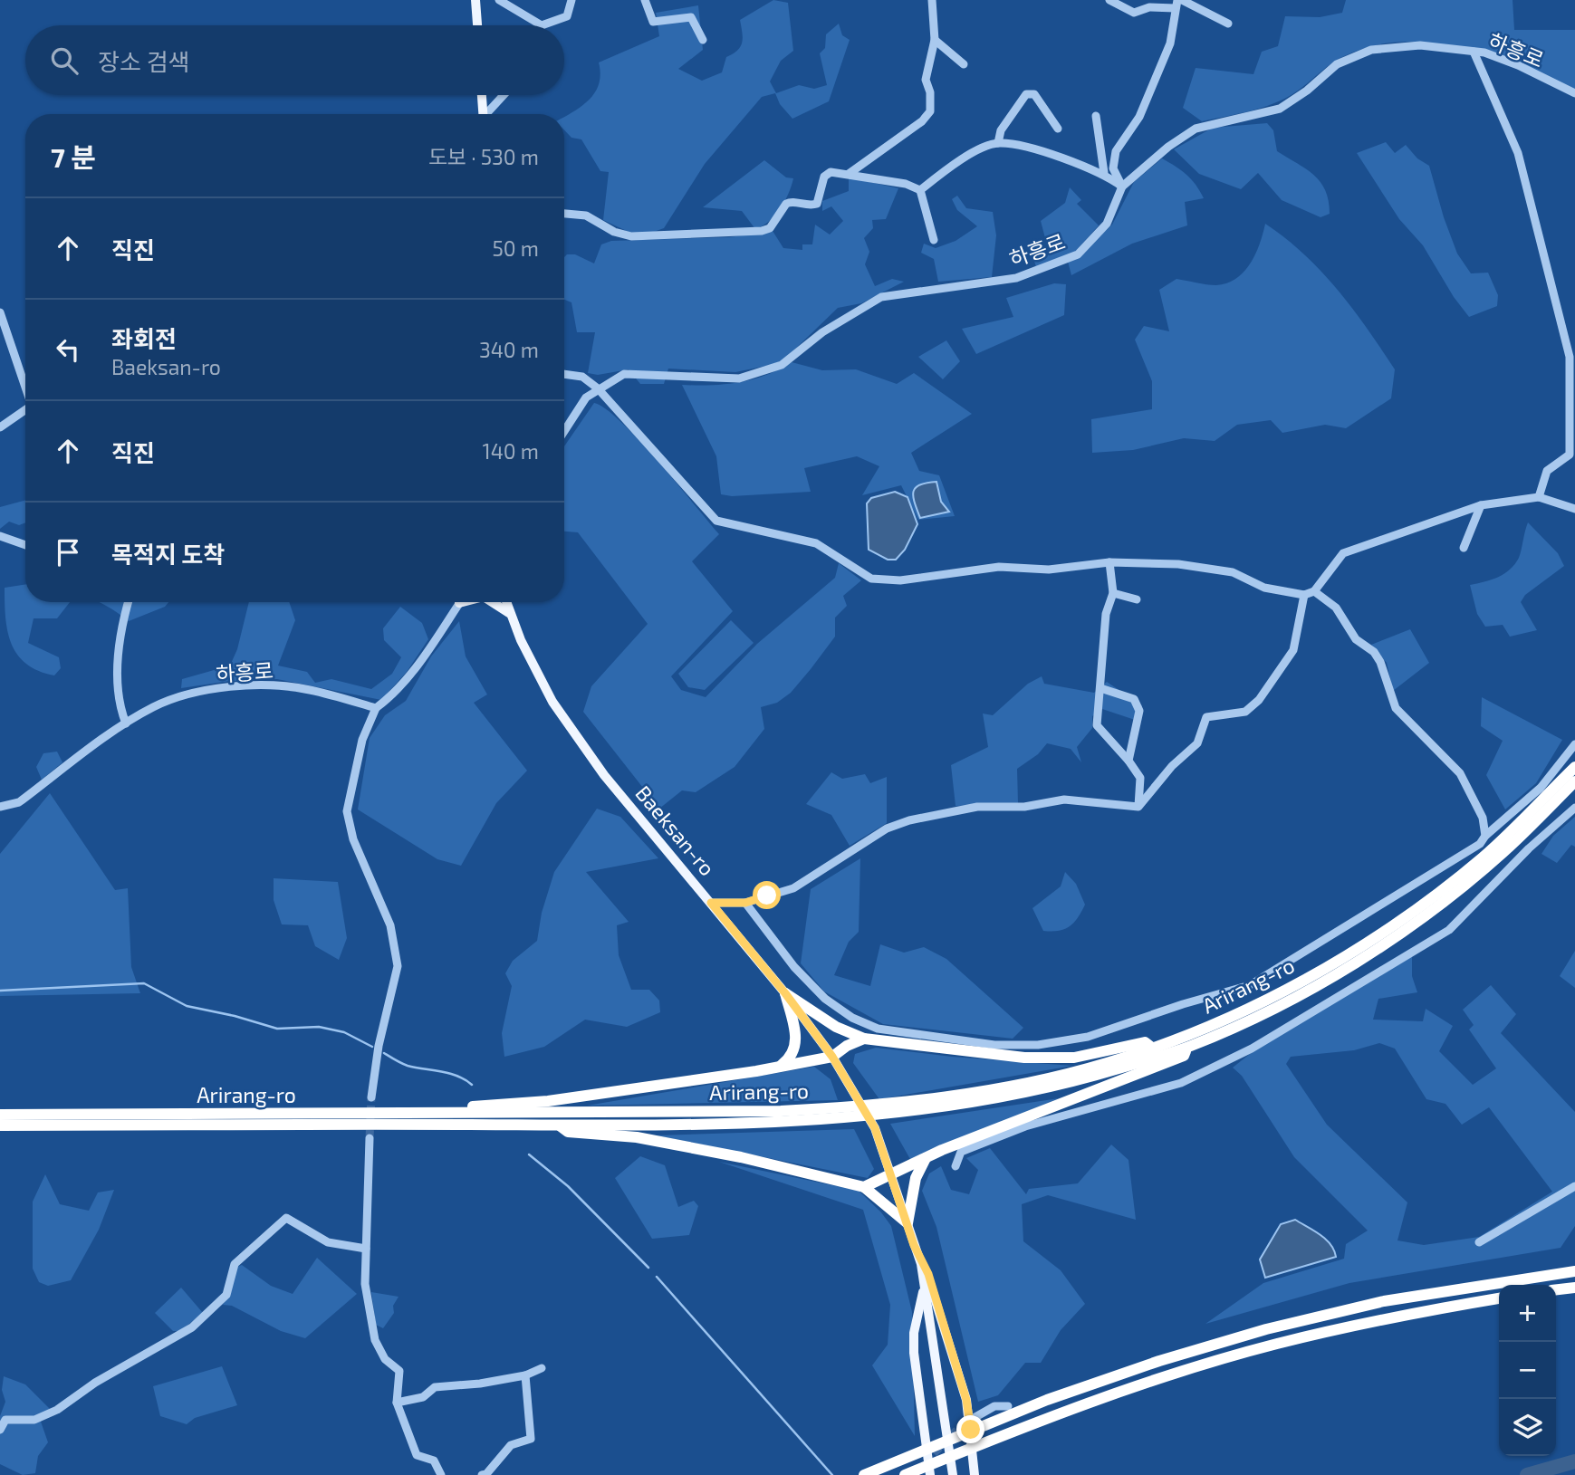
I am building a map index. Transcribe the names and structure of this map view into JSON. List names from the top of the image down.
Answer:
{
  "streets": {
    "highway": ["Arirang-ro"],
    "main road": ["Baeksan-ro"],
    "street": ["하흥로"]
  },
  "page": {
    "search": "장소 검색",
    "heading": ["7 분", "도보 · 530 m"],
    "list": [
      ["직진", "50 m"],
      ["좌회전", "Baeksan-ro", "340 m"],
      ["직진", "140 m"],
      "목적지 도착"
    ],
    "map_buttons": ["+", "−"]
  }
}
